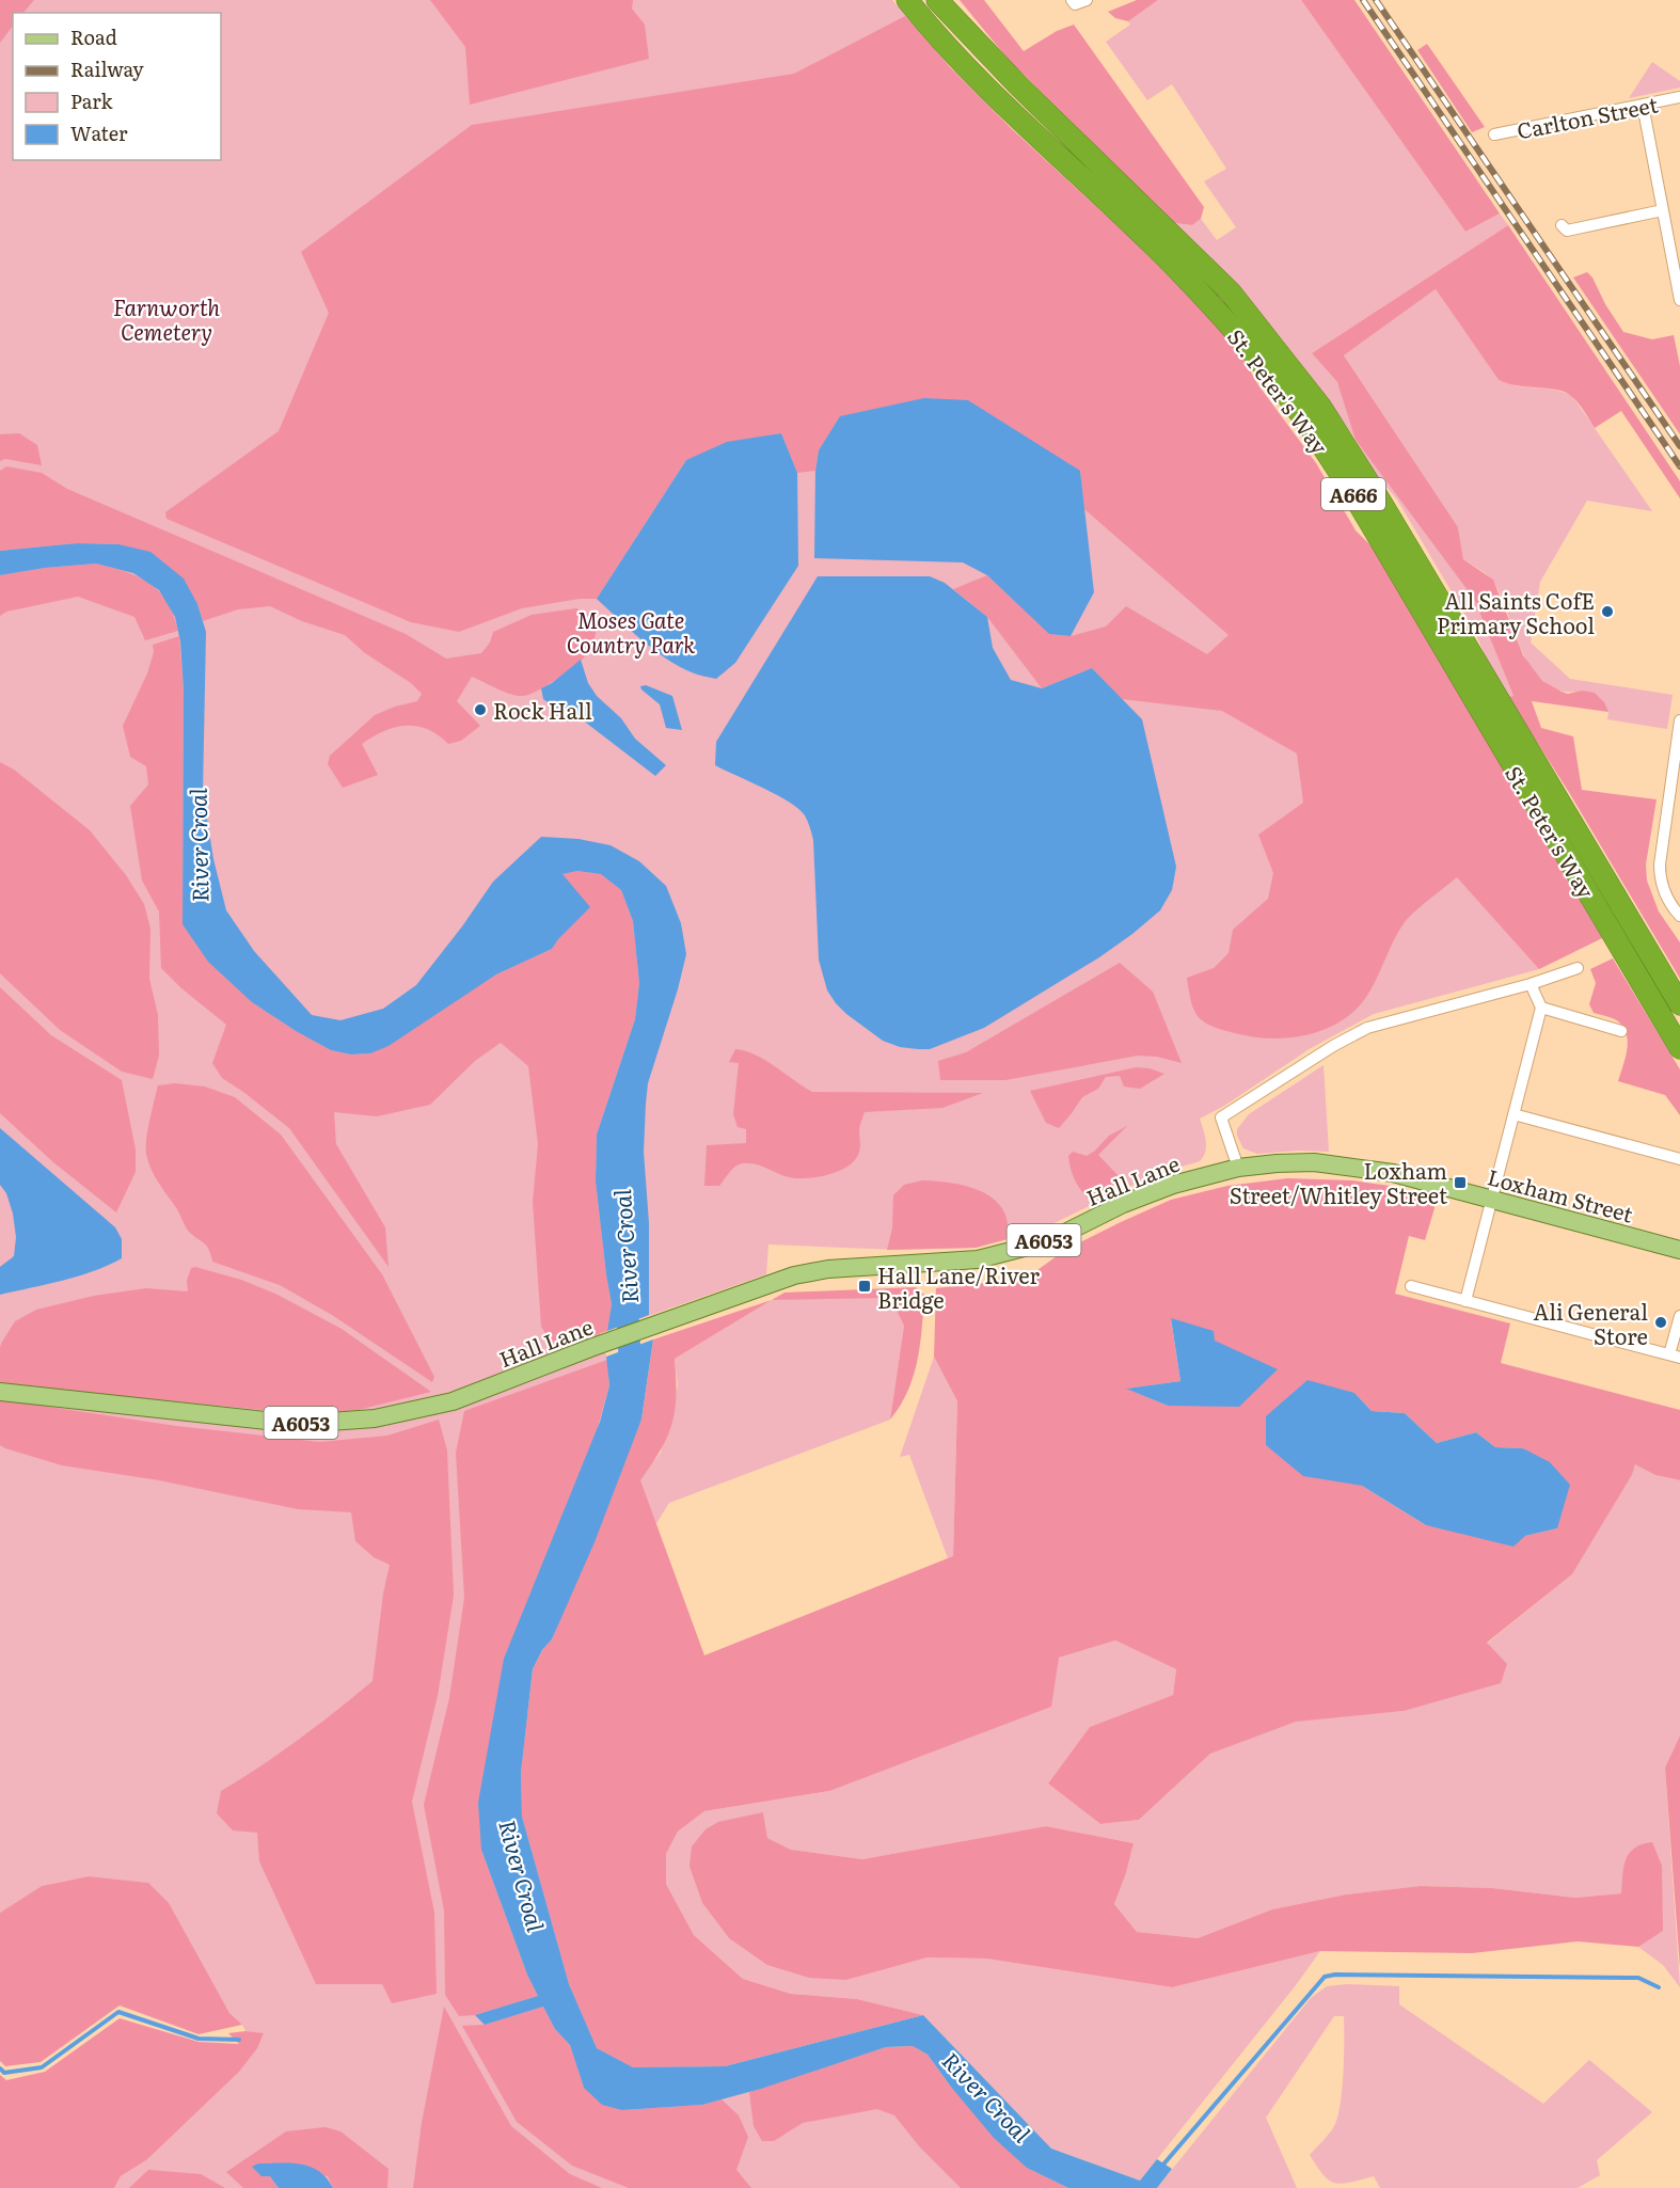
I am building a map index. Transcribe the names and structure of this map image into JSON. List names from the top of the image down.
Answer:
{
  "streets": {
    "highway": ["St. Peter's Way", "A666"],
    "main road": ["Hall Lane", "Loxham Street", "A6053"],
    "street": ["Carlton Street"]
  },
  "crossings": [
    ["Hall Lane", "Loxham Street"]
  ],
  "water": ["River Croal"],
  "parks": ["Farnworth Cemetery", "Moses Gate Country Park"],
  "places": {
    "other": ["All Saints CofE Primary School", "Rock Hall", "Ali General Store"],
    "transit": ["Loxham Street/Whitley Street", "Hall Lane/River Bridge"]
  },
  "legend": [
    "Road",
    "Railway",
    "Park",
    "Water"
  ]
}
